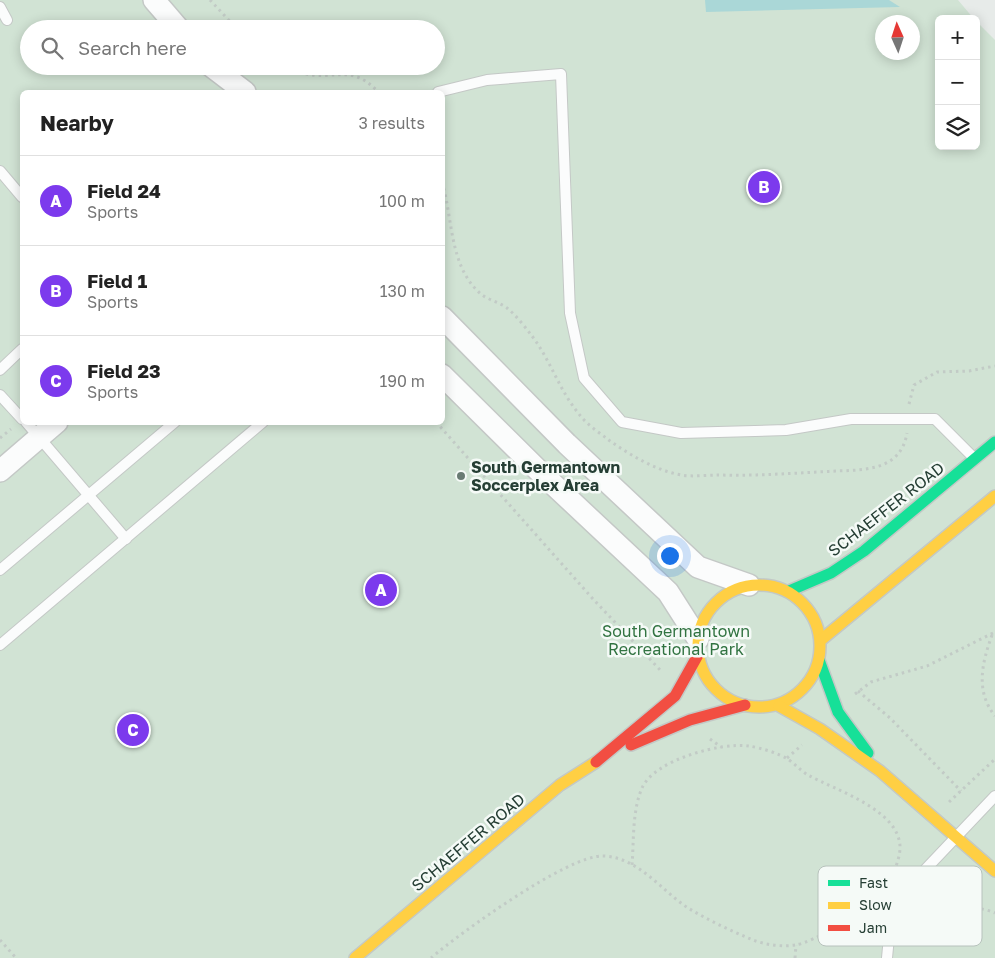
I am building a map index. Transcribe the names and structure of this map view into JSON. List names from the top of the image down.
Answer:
{
  "streets": {
    "street": ["SCHAEFFER ROAD"]
  },
  "parks": ["South Germantown Recreational Park"],
  "places": ["South Germantown Soccerplex Area"],
  "legend": ["Fast", "Slow", "Jam"],
  "north": "top",
  "page": {
    "map_buttons": ["+", "−"],
    "search": "Search here",
    "heading": ["Nearby", "3 results"],
    "list": [
      {
        "mark": "A",
        "name": "Field 24",
        "note": "Sports",
        "value": "100 m"
      },
      {
        "mark": "B",
        "name": "Field 1",
        "note": "Sports",
        "value": "130 m"
      },
      {
        "mark": "C",
        "name": "Field 23",
        "note": "Sports",
        "value": "190 m"
      }
    ],
    "pins": ["B", "A", "C"]
  }
}
